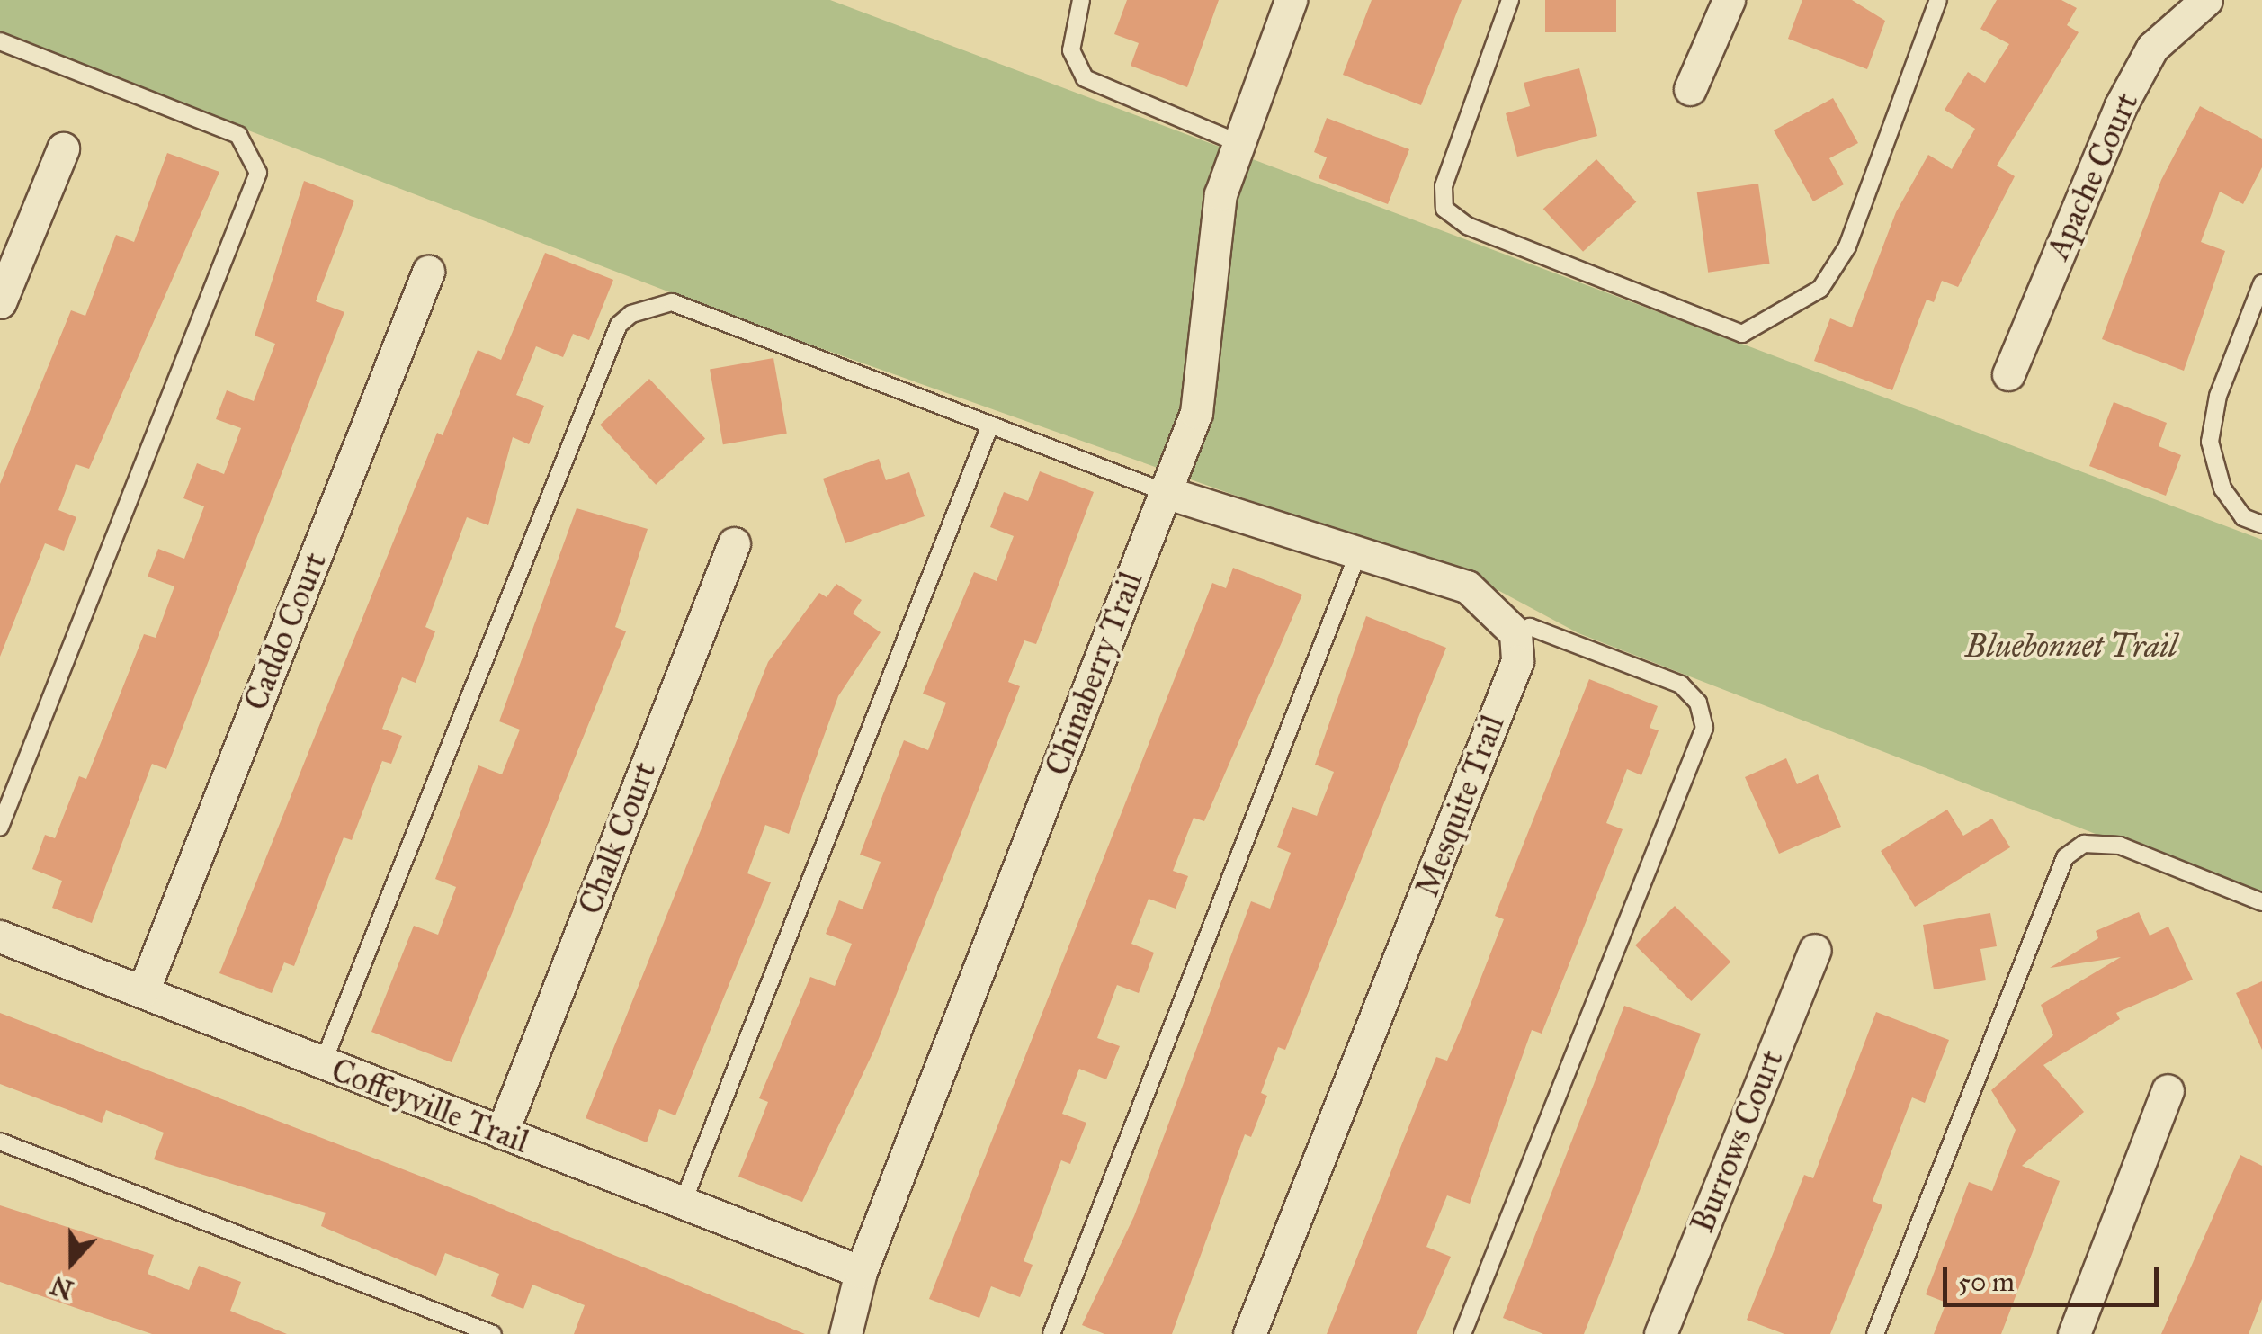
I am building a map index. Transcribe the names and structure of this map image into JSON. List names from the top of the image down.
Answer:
{
  "streets": {
    "street": [
      "Apache Court",
      "Caddo Court",
      "Chinaberry Trail",
      "Mesquite Trail",
      "Chalk Court",
      "Coffeyville Trail",
      "Burrows Court"
    ]
  },
  "crossings": [
    ["Caddo Court", "Coffeyville Trail"],
    ["Chinaberry Trail", "Coffeyville Trail"],
    ["Chalk Court", "Coffeyville Trail"]
  ],
  "parks": ["Bluebonnet Trail"],
  "scale_bar": "50 m",
  "north": "bottom"
}
